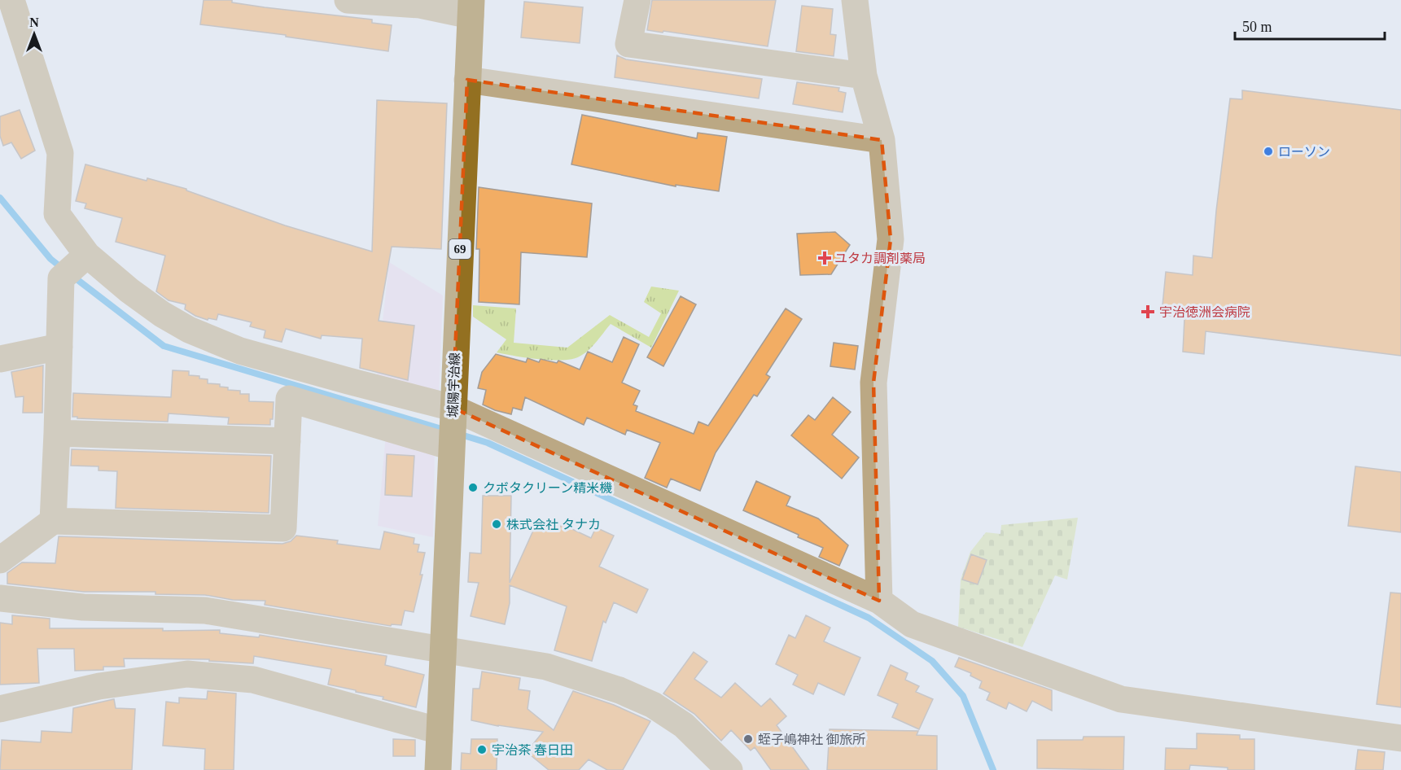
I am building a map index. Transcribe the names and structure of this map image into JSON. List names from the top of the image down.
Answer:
{
  "streets": {
    "main road": ["69", "城陽宇治線"]
  },
  "places": {
    "other": [
      "ローソン",
      "クボタクリーン精米機",
      "株式会社 タナカ",
      "蛭子嶋神社 御旅所",
      "宇治茶 春日田"
    ],
    "health": ["ユタカ調剤薬局", "宇治徳洲会病院"]
  },
  "scale_bar": "50 m",
  "north": "top"
}
